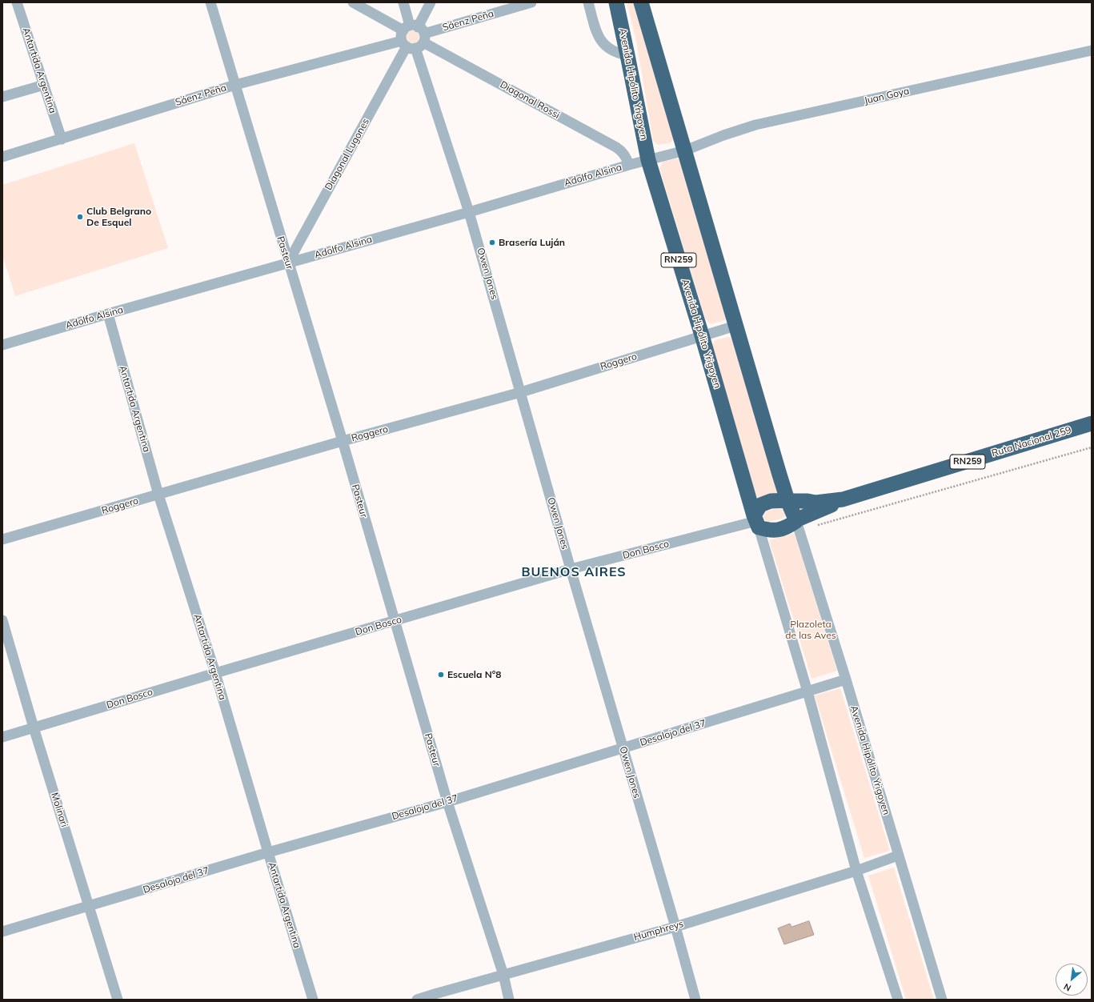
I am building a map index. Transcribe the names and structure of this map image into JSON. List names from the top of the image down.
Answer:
{
  "streets": {
    "highway": ["Avenida Hipólito Yrigoyen", "RN259", "Ruta Nacional 259"],
    "street": [
      "Sáenz Peña",
      "Antartida Argentina",
      "Juan Goya",
      "Diagonal Rossi",
      "Diagonal Lugones",
      "Adolfo Alsina",
      "Pasteur",
      "Owen Jones",
      "Roggero",
      "Don Bosco",
      "Desalojo del 37",
      "Molinari",
      "Humphreys"
    ]
  },
  "crossings": [
    ["Sáenz Peña", "Antartida Argentina"],
    ["Sáenz Peña", "Diagonal Rossi"],
    ["Sáenz Peña", "Diagonal Lugones"],
    ["Sáenz Peña", "Pasteur"],
    ["Sáenz Peña", "Owen Jones"],
    ["Antartida Argentina", "Adolfo Alsina"],
    ["Antartida Argentina", "Roggero"],
    ["Antartida Argentina", "Don Bosco"],
    ["Antartida Argentina", "Desalojo del 37"],
    ["Avenida Hipólito Yrigoyen", "Adolfo Alsina"],
    ["Avenida Hipólito Yrigoyen", "RN259"],
    ["Avenida Hipólito Yrigoyen", "Roggero"],
    ["Avenida Hipólito Yrigoyen", "Ruta Nacional 259"],
    ["Avenida Hipólito Yrigoyen", "Don Bosco"],
    ["Avenida Hipólito Yrigoyen", "Desalojo del 37"],
    ["Avenida Hipólito Yrigoyen", "Humphreys"],
    ["Juan Goya", "Adolfo Alsina"],
    ["Diagonal Rossi", "Diagonal Lugones"],
    ["Diagonal Rossi", "Adolfo Alsina"],
    ["Diagonal Rossi", "Owen Jones"],
    ["Diagonal Lugones", "Adolfo Alsina"],
    ["Diagonal Lugones", "Pasteur"],
    ["Diagonal Lugones", "Owen Jones"],
    ["Adolfo Alsina", "Pasteur"],
    ["Adolfo Alsina", "Owen Jones"],
    ["Pasteur", "Roggero"],
    ["Pasteur", "Don Bosco"],
    ["Pasteur", "Desalojo del 37"],
    ["Pasteur", "Humphreys"],
    ["RN259", "Ruta Nacional 259"],
    ["RN259", "Don Bosco"],
    ["Owen Jones", "Roggero"],
    ["Owen Jones", "Don Bosco"],
    ["Owen Jones", "Desalojo del 37"],
    ["Owen Jones", "Humphreys"],
    ["Ruta Nacional 259", "Don Bosco"],
    ["Don Bosco", "Molinari"],
    ["Desalojo del 37", "Molinari"]
  ],
  "districts": ["BUENOS AIRES"],
  "parks": ["Plazoleta de las Aves"],
  "places": ["Club Belgrano De Esquel", "Brasería Luján", "Escuela N°8"],
  "north": "bottom left"
}
